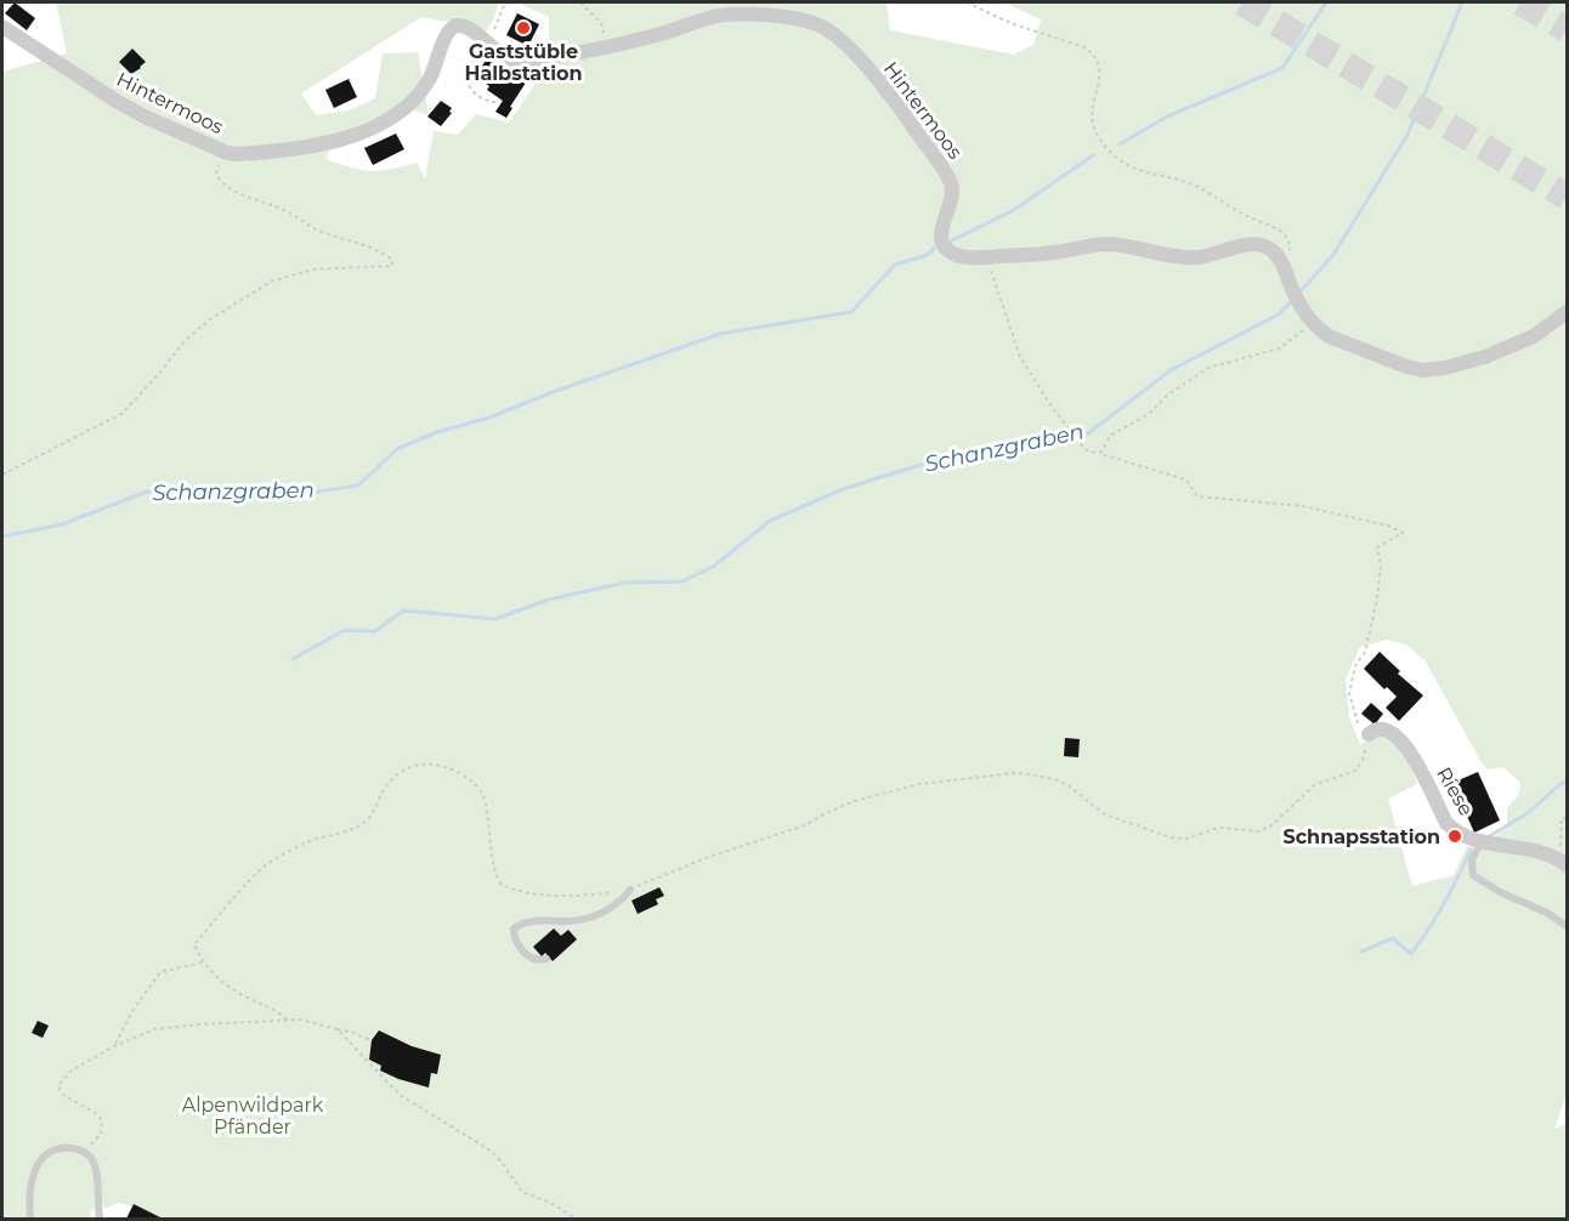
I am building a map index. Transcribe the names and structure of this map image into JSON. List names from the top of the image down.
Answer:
{
  "streets": {
    "street": ["Hintermoos", "Riese"]
  },
  "water": ["Schanzgraben"],
  "parks": ["Alpenwildpark Pfänder"],
  "places": ["Gaststüble Halbstation", "Schnapsstation"]
}
